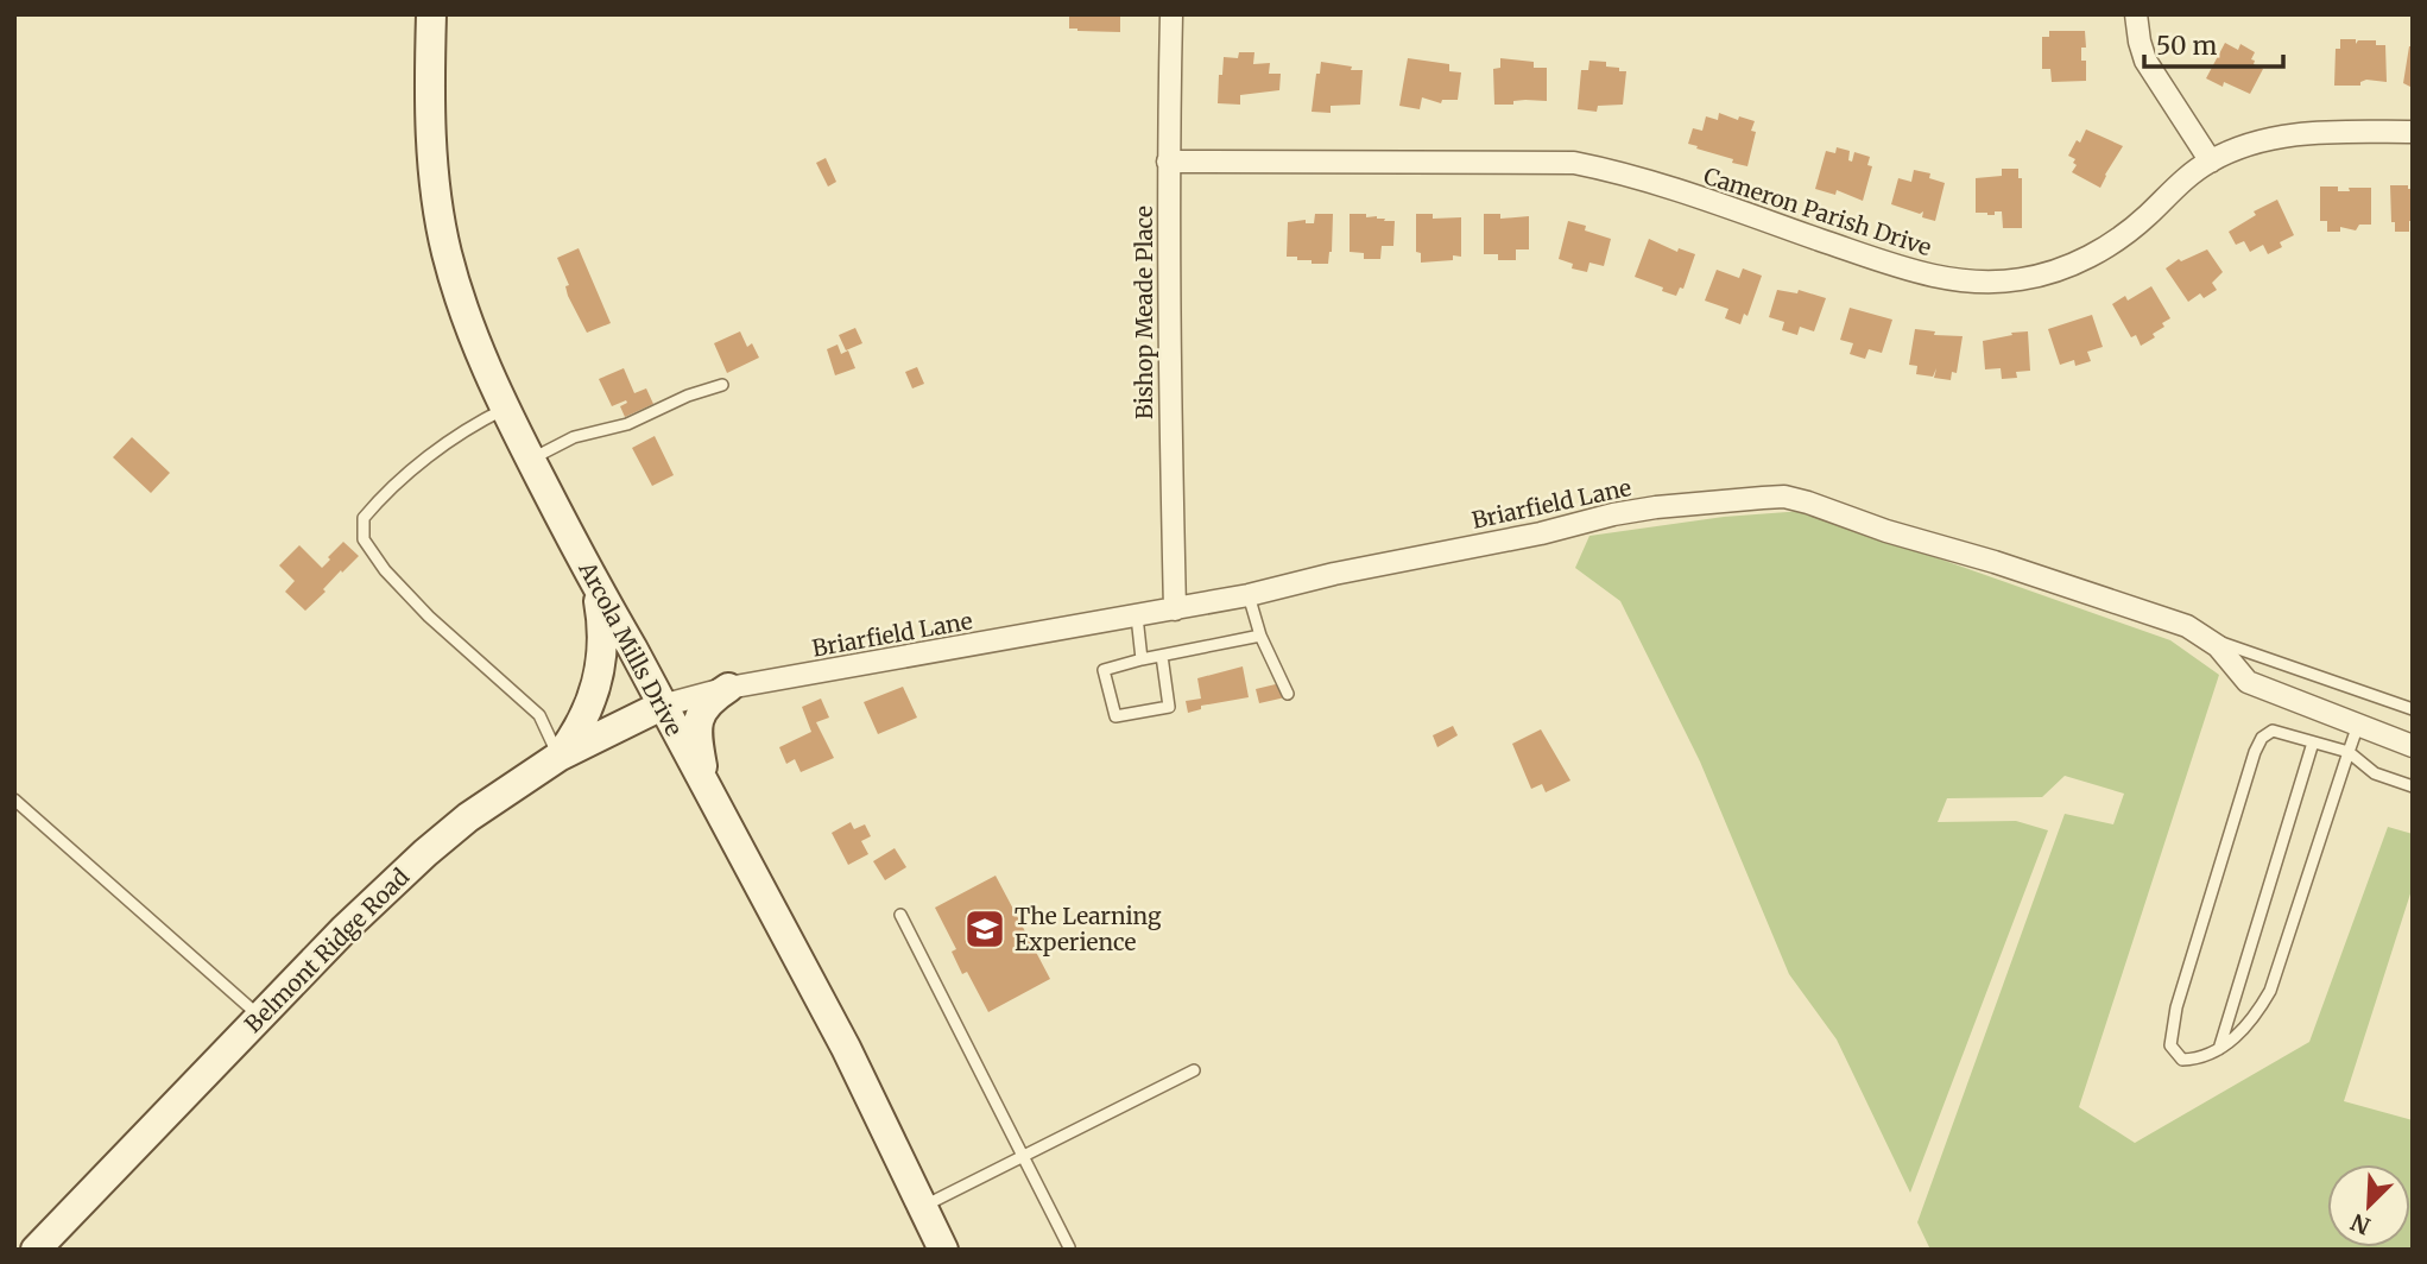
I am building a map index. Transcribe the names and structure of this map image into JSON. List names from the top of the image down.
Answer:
{
  "streets": {
    "street": [
      "Cameron Parish Drive",
      "Bishop Meade Place",
      "Briarfield Lane",
      "Arcola Mills Drive",
      "Belmont Ridge Road"
    ]
  },
  "crossings": [
    ["Cameron Parish Drive", "Bishop Meade Place"],
    ["Bishop Meade Place", "Briarfield Lane"],
    ["Briarfield Lane", "Arcola Mills Drive"],
    ["Briarfield Lane", "Belmont Ridge Road"],
    ["Arcola Mills Drive", "Belmont Ridge Road"]
  ],
  "places": {
    "school or university": ["The Learning Experience"]
  },
  "scale_bar": "50 m",
  "north": "bottom left"
}
